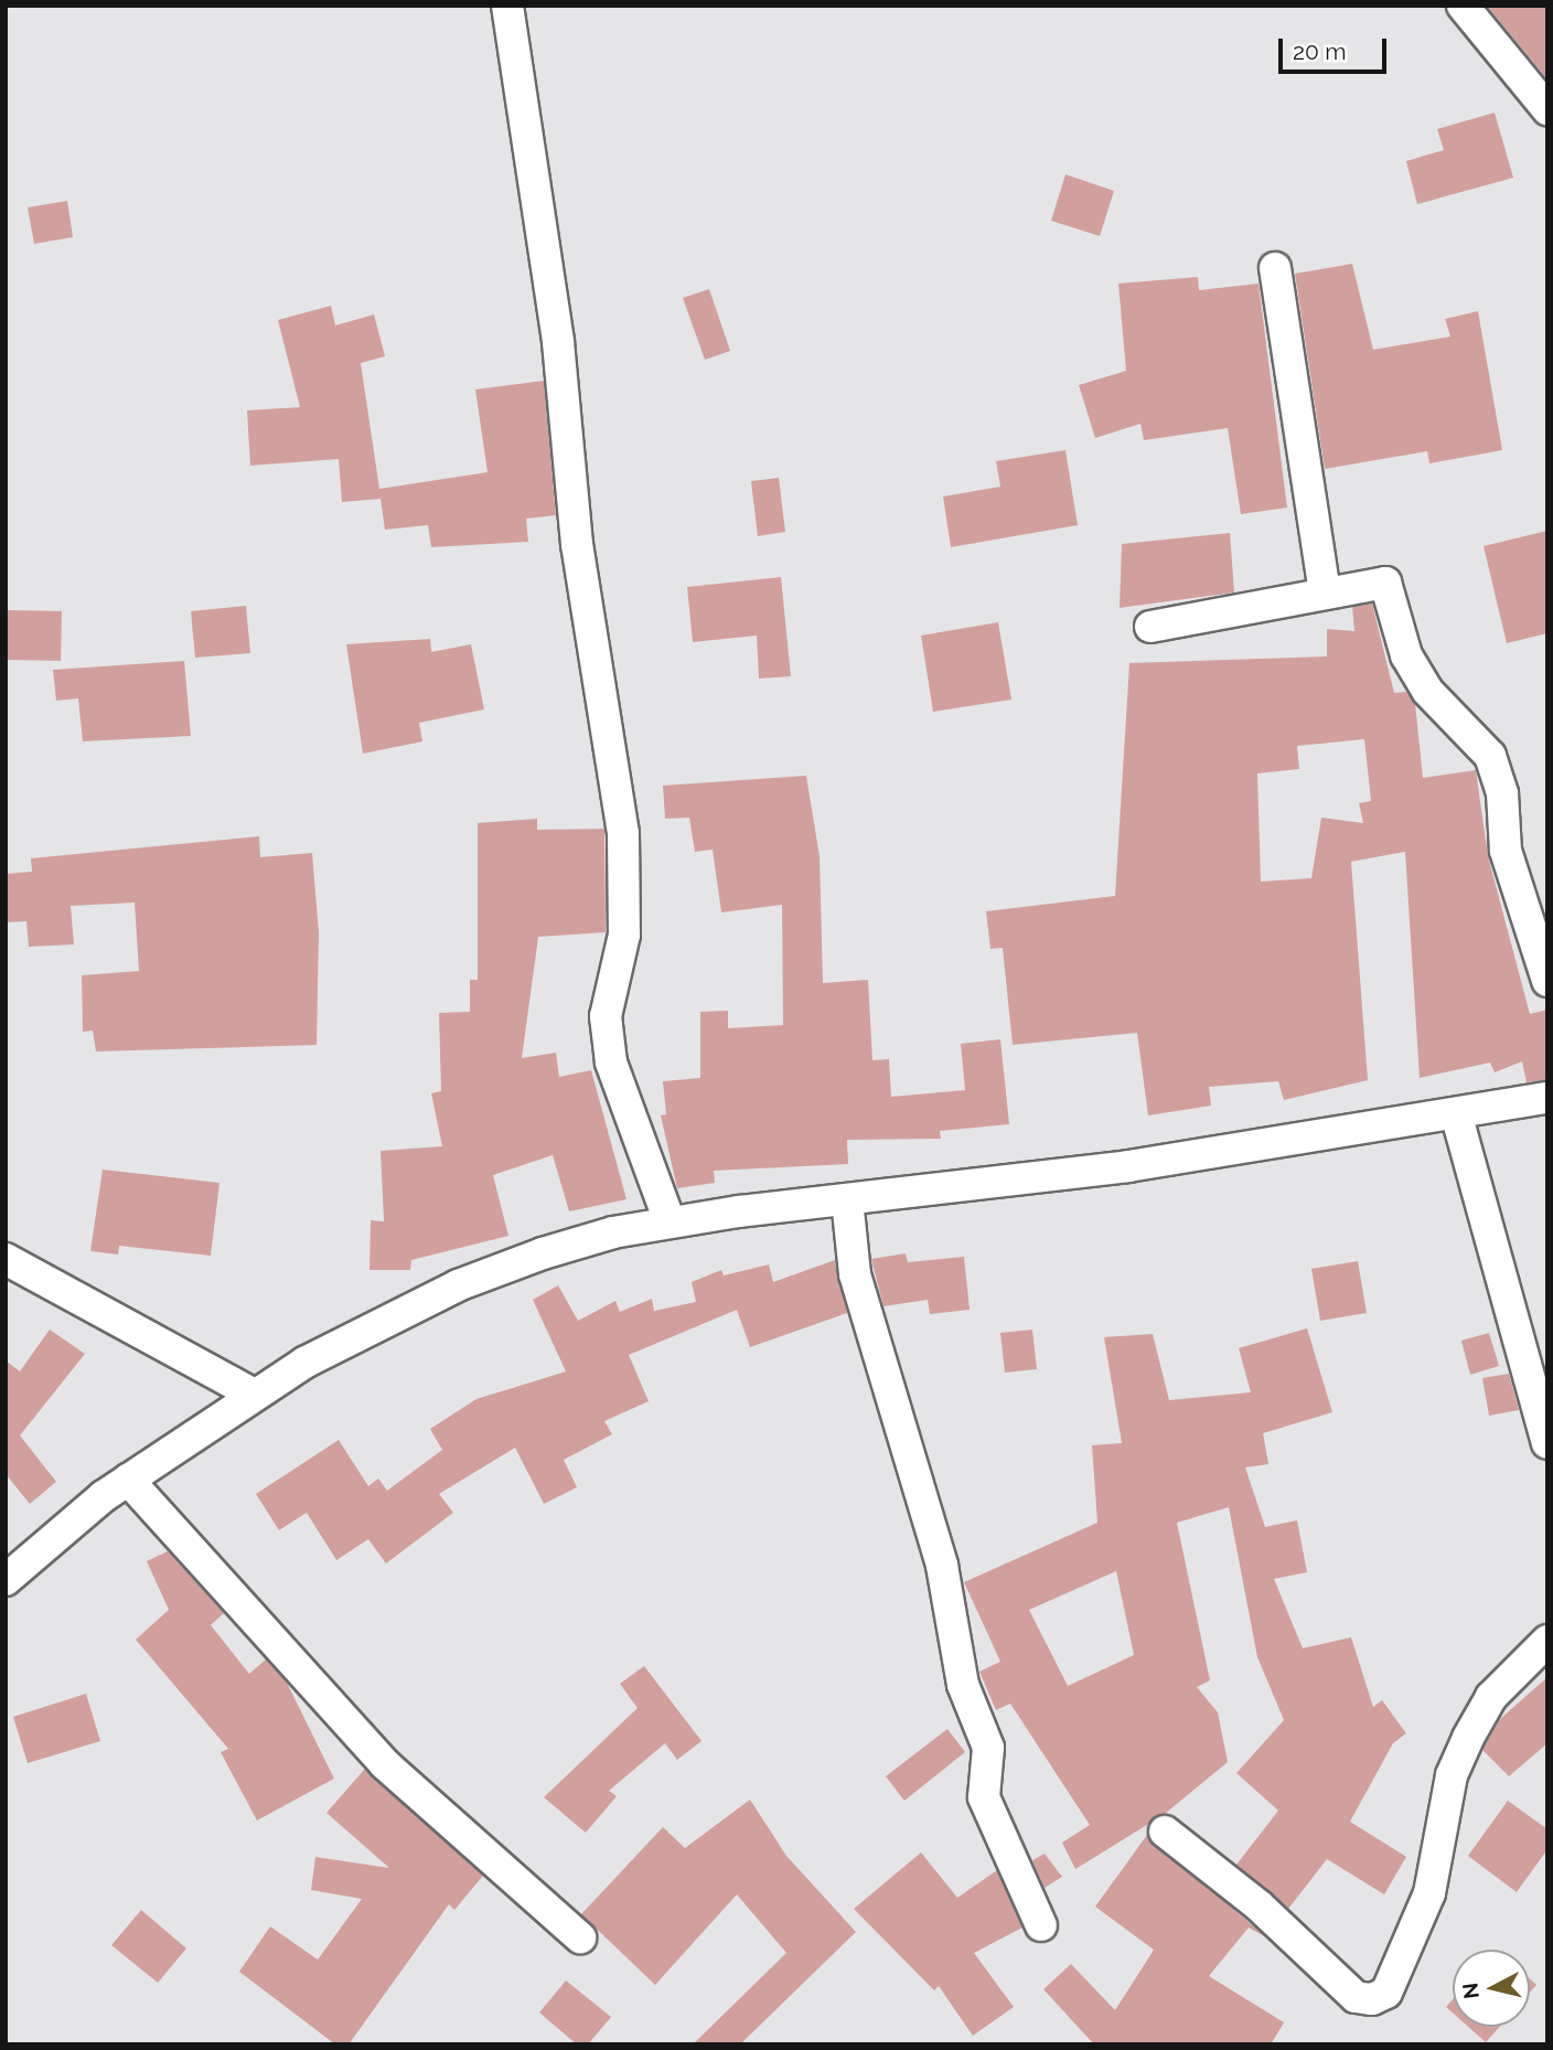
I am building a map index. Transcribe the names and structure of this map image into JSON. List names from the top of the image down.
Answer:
{
  "scale_bar": "20 m",
  "north": "left"
}
